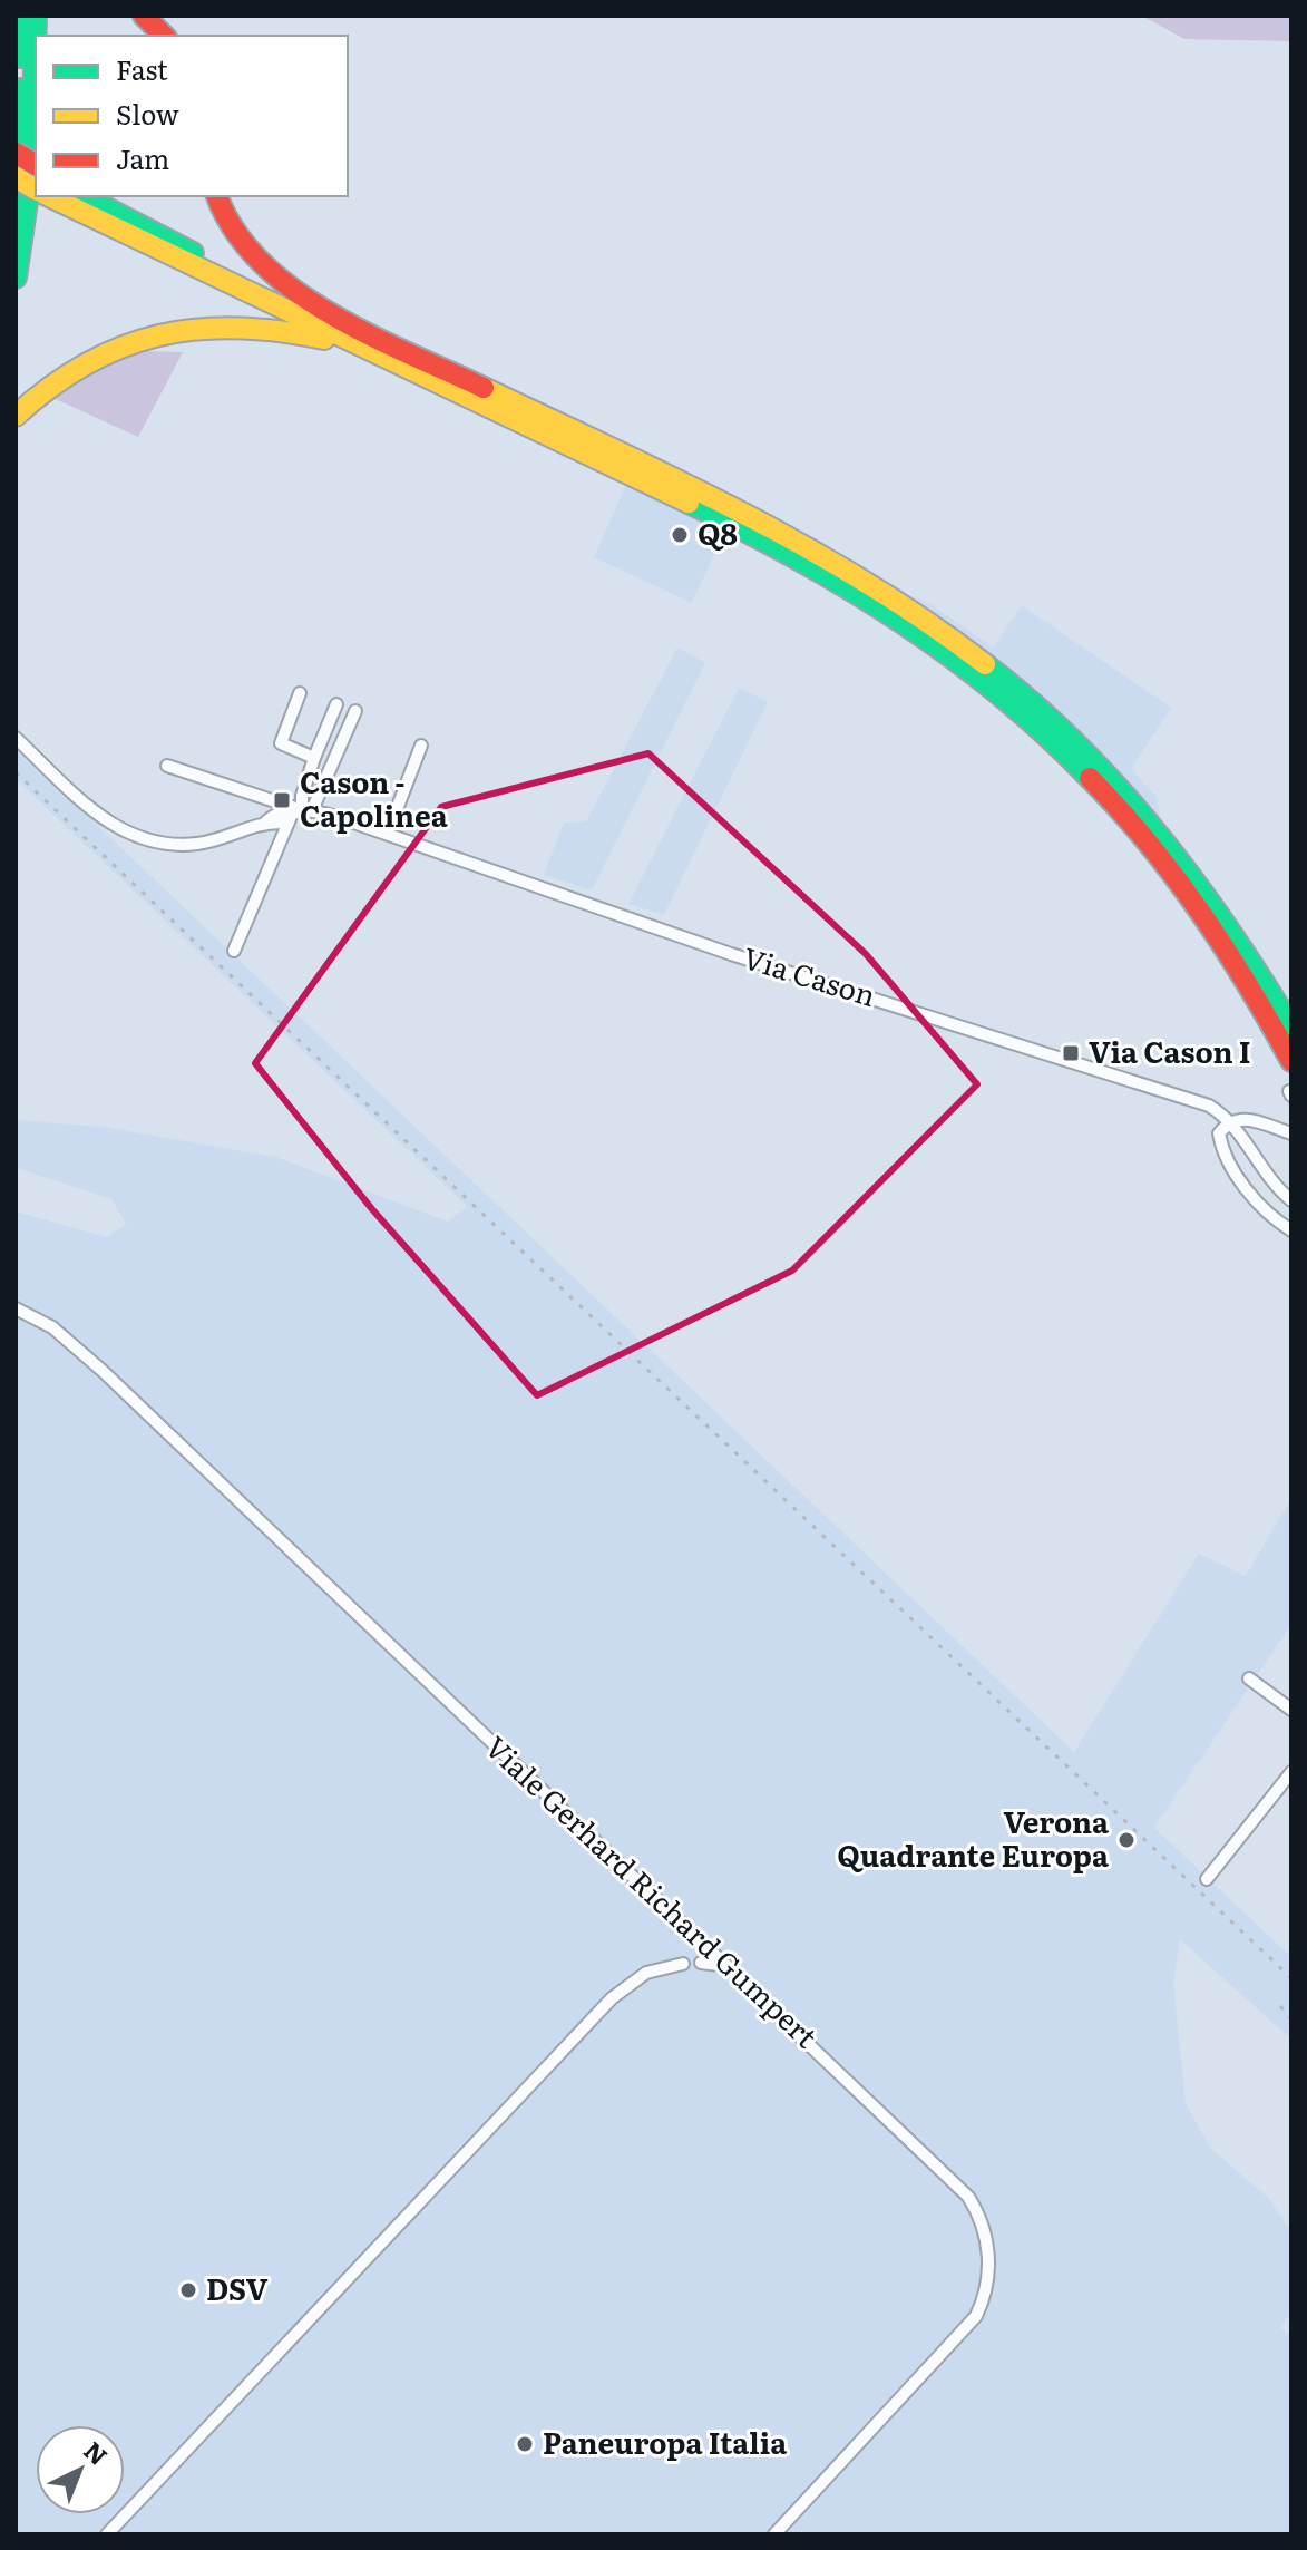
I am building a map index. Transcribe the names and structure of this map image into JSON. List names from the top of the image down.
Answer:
{
  "streets": {
    "street": ["Via Cason", "Viale Gerhard Richard Gumpert"]
  },
  "places": {
    "other": [
      "Q8",
      "Verona Quadrante Europa",
      "DSV",
      "Paneuropa Italia"
    ],
    "transit": ["Cason - Capolinea", "Via Cason I"]
  },
  "legend": ["Fast", "Slow", "Jam"],
  "north": "top right"
}
